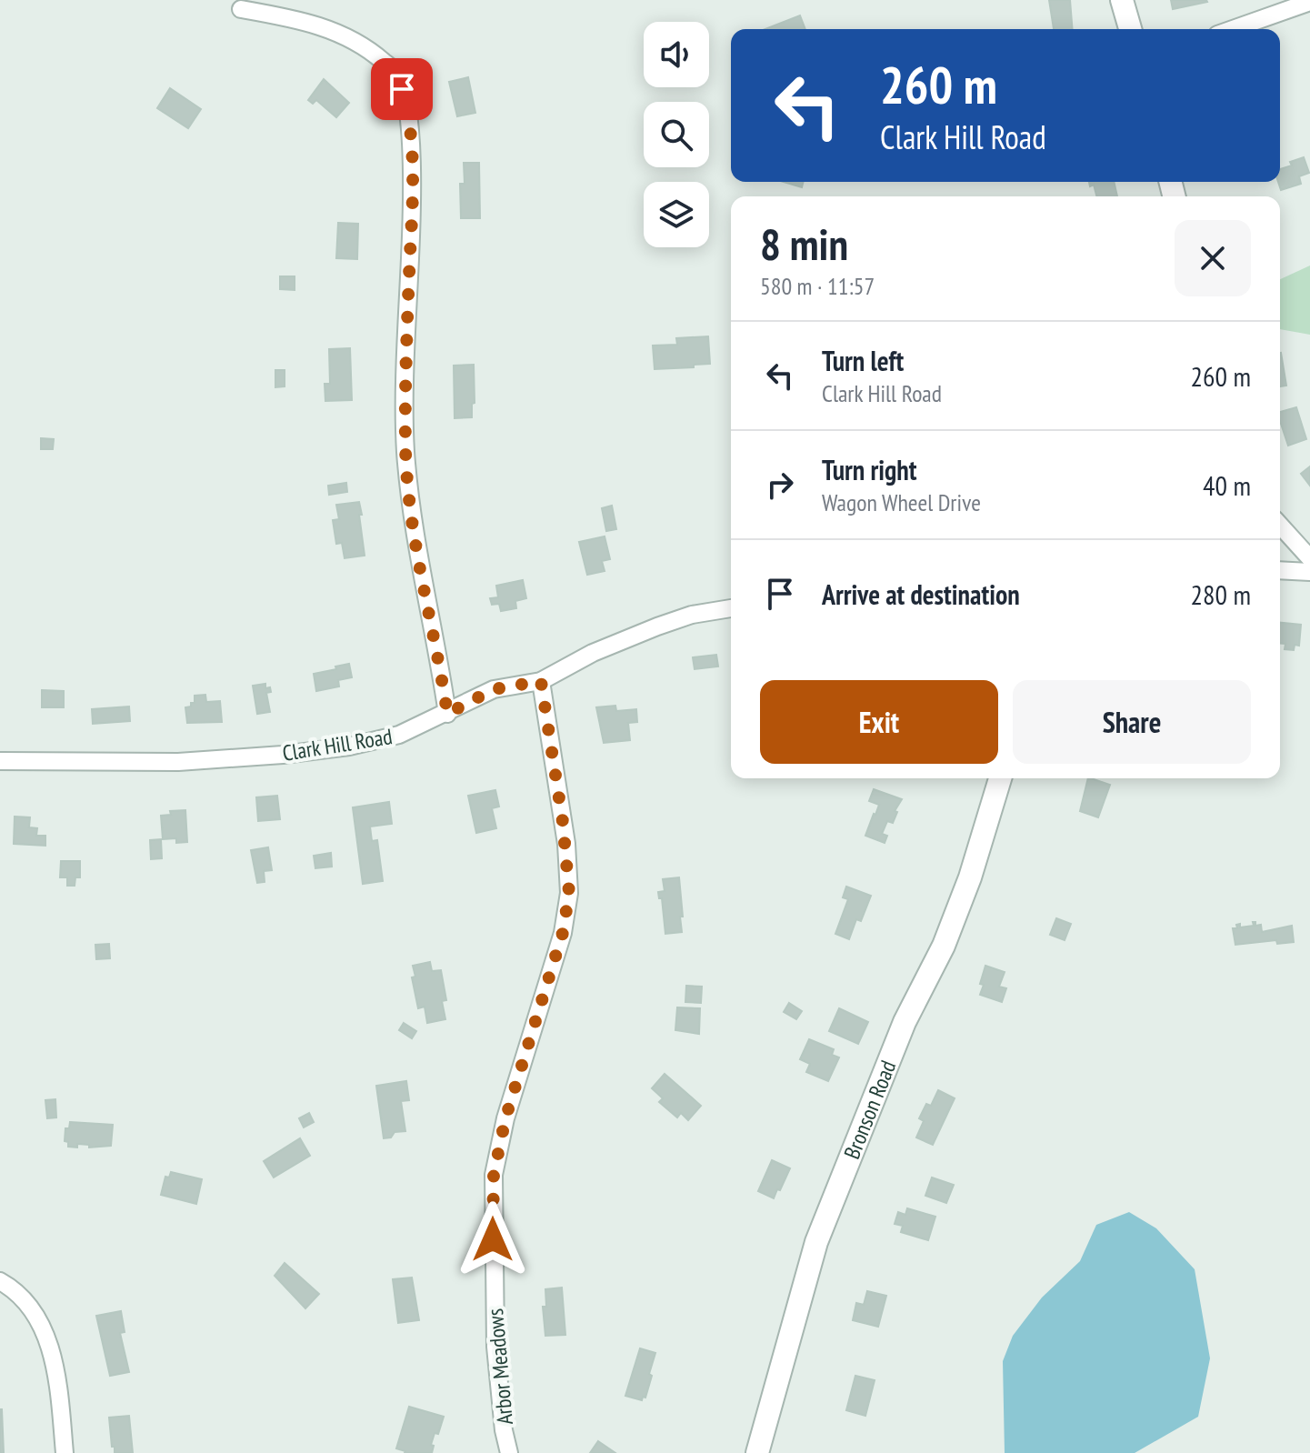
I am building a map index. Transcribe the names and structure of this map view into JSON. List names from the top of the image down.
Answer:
{
  "streets": {
    "street": ["Clark Hill Road", "Bronson Road", "Arbor Meadows"]
  },
  "crossings": [
    ["Clark Hill Road", "Arbor Meadows"]
  ],
  "page": {
    "turn": ["260 m", "Clark Hill Road"],
    "heading": ["8 min", "580 m · 11:57"],
    "list": [
      {
        "name": "Turn left",
        "note": "Clark Hill Road",
        "value": "260 m"
      },
      {
        "name": "Turn right",
        "note": "Wagon Wheel Drive",
        "value": "40 m"
      },
      {
        "name": "Arrive at destination",
        "value": "280 m"
      }
    ],
    "buttons": ["Exit", "Share"]
  }
}
